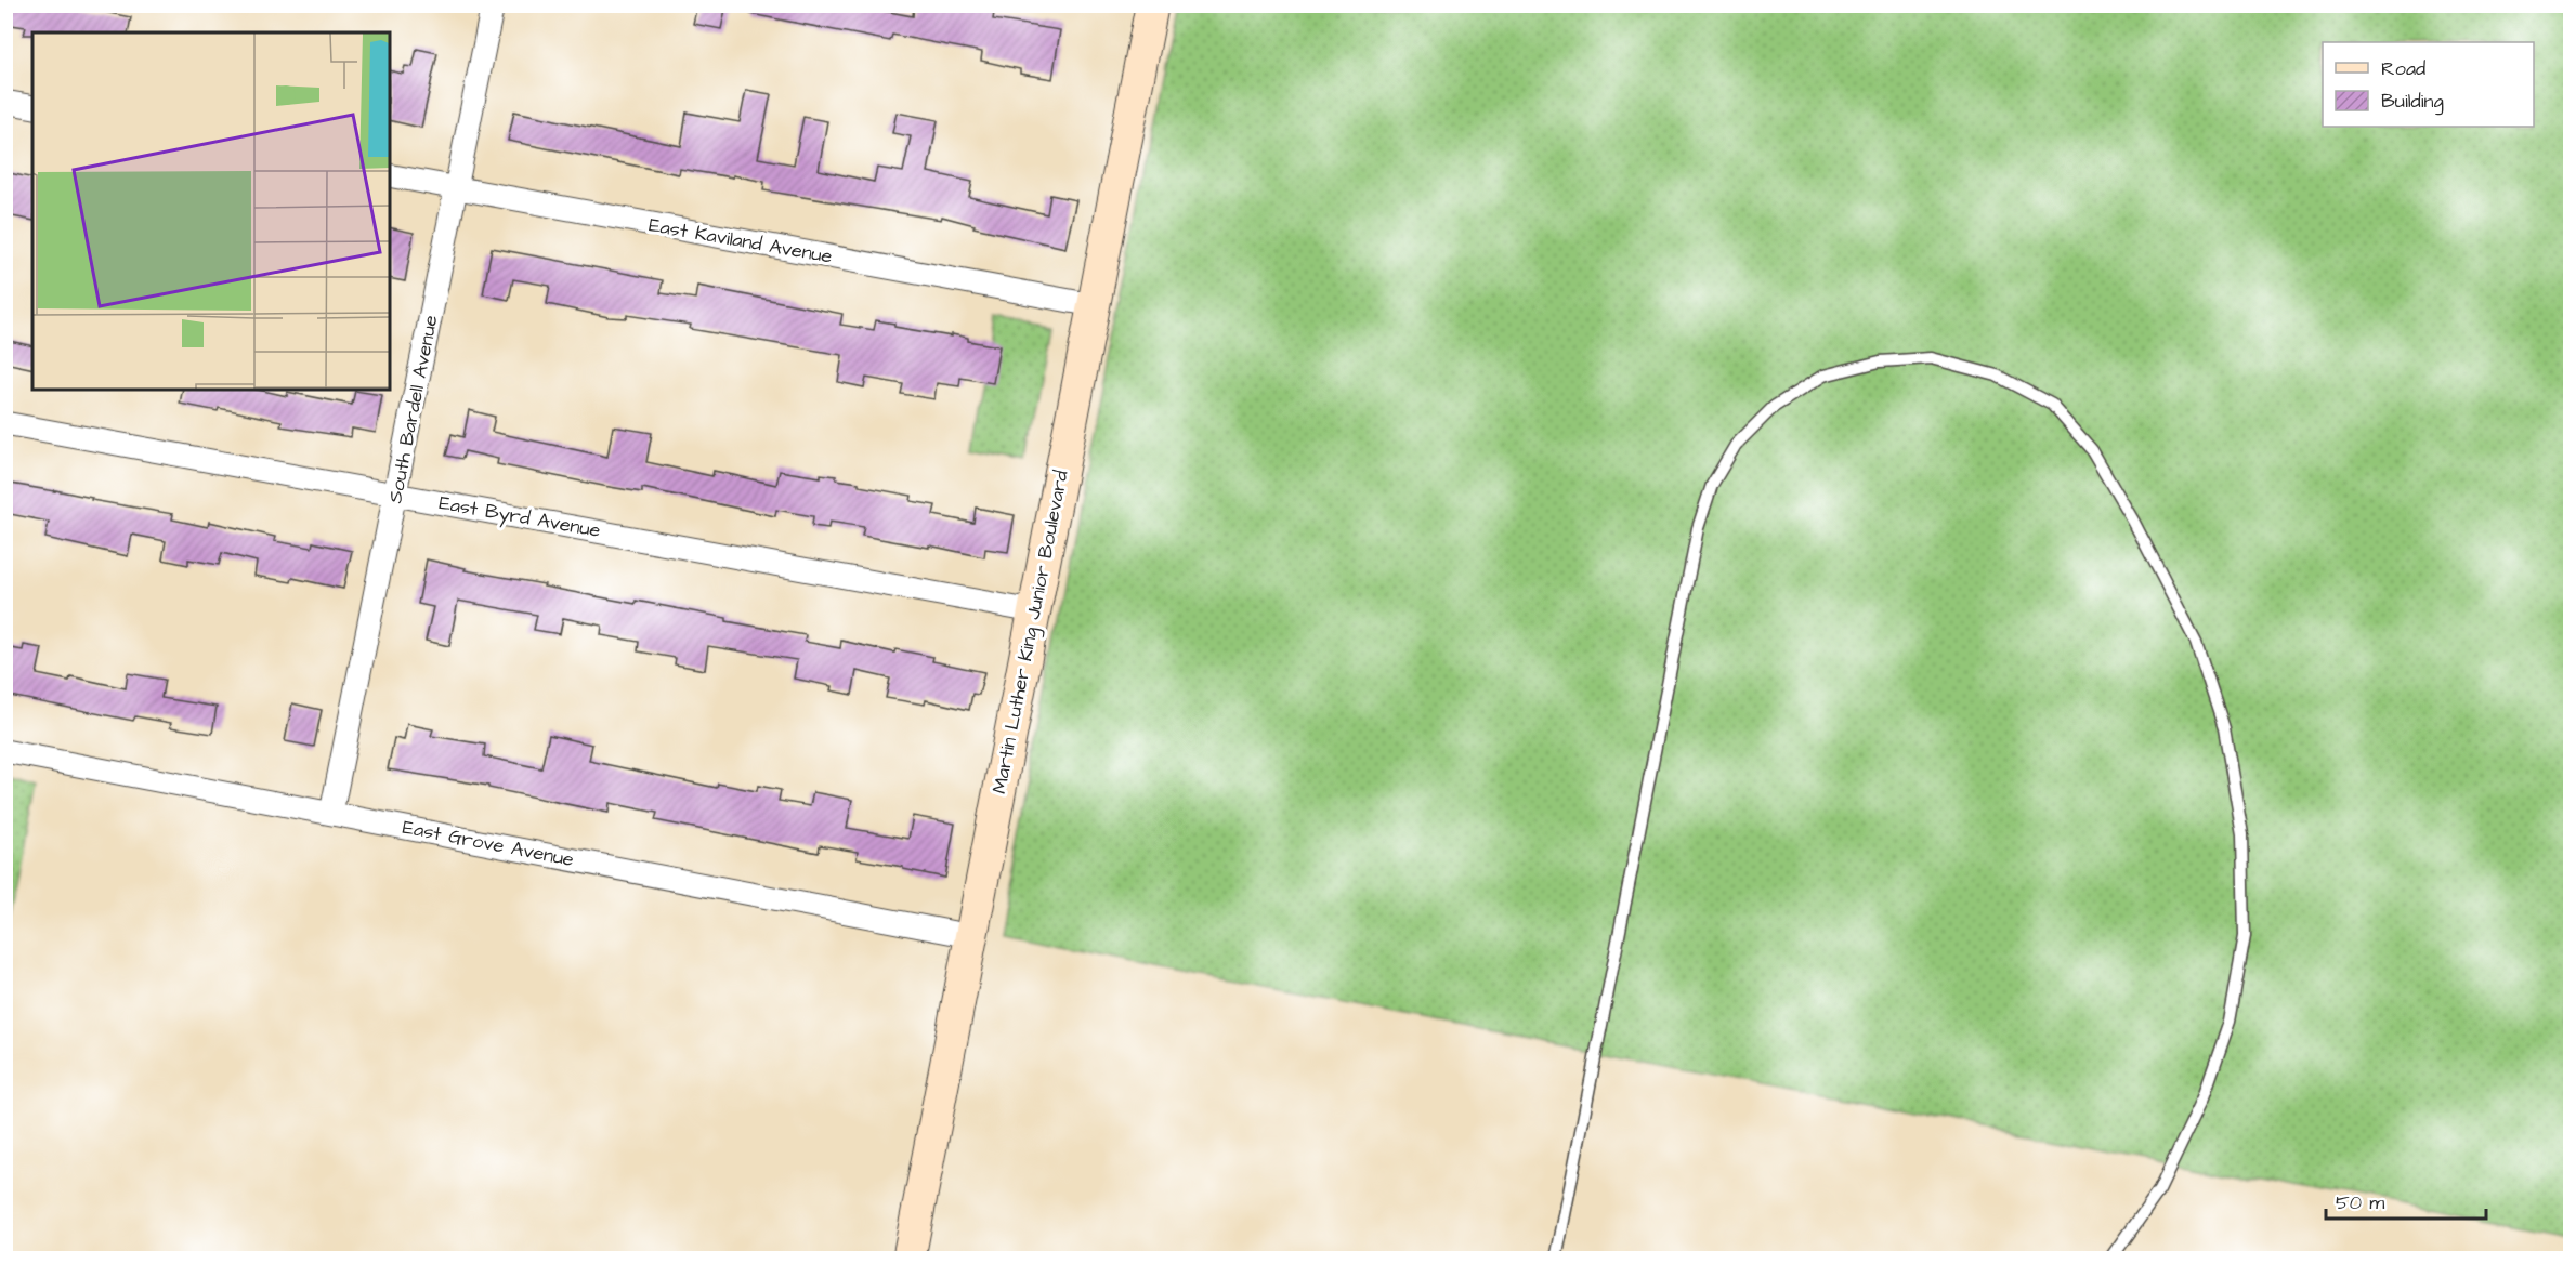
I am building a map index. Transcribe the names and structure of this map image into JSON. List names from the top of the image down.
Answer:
{
  "streets": {
    "street": [
      "East Kaviland Avenue",
      "South Bardell Avenue",
      "East Byrd Avenue",
      "Martin Luther King Junior Boulevard",
      "East Grove Avenue"
    ]
  },
  "crossings": [
    ["East Kaviland Avenue", "South Bardell Avenue"],
    ["East Kaviland Avenue", "Martin Luther King Junior Boulevard"],
    ["South Bardell Avenue", "East Byrd Avenue"],
    ["South Bardell Avenue", "East Grove Avenue"],
    ["East Byrd Avenue", "Martin Luther King Junior Boulevard"],
    ["Martin Luther King Junior Boulevard", "East Grove Avenue"]
  ],
  "legend": ["Road", "Building"],
  "scale_bar": "50 m"
}
